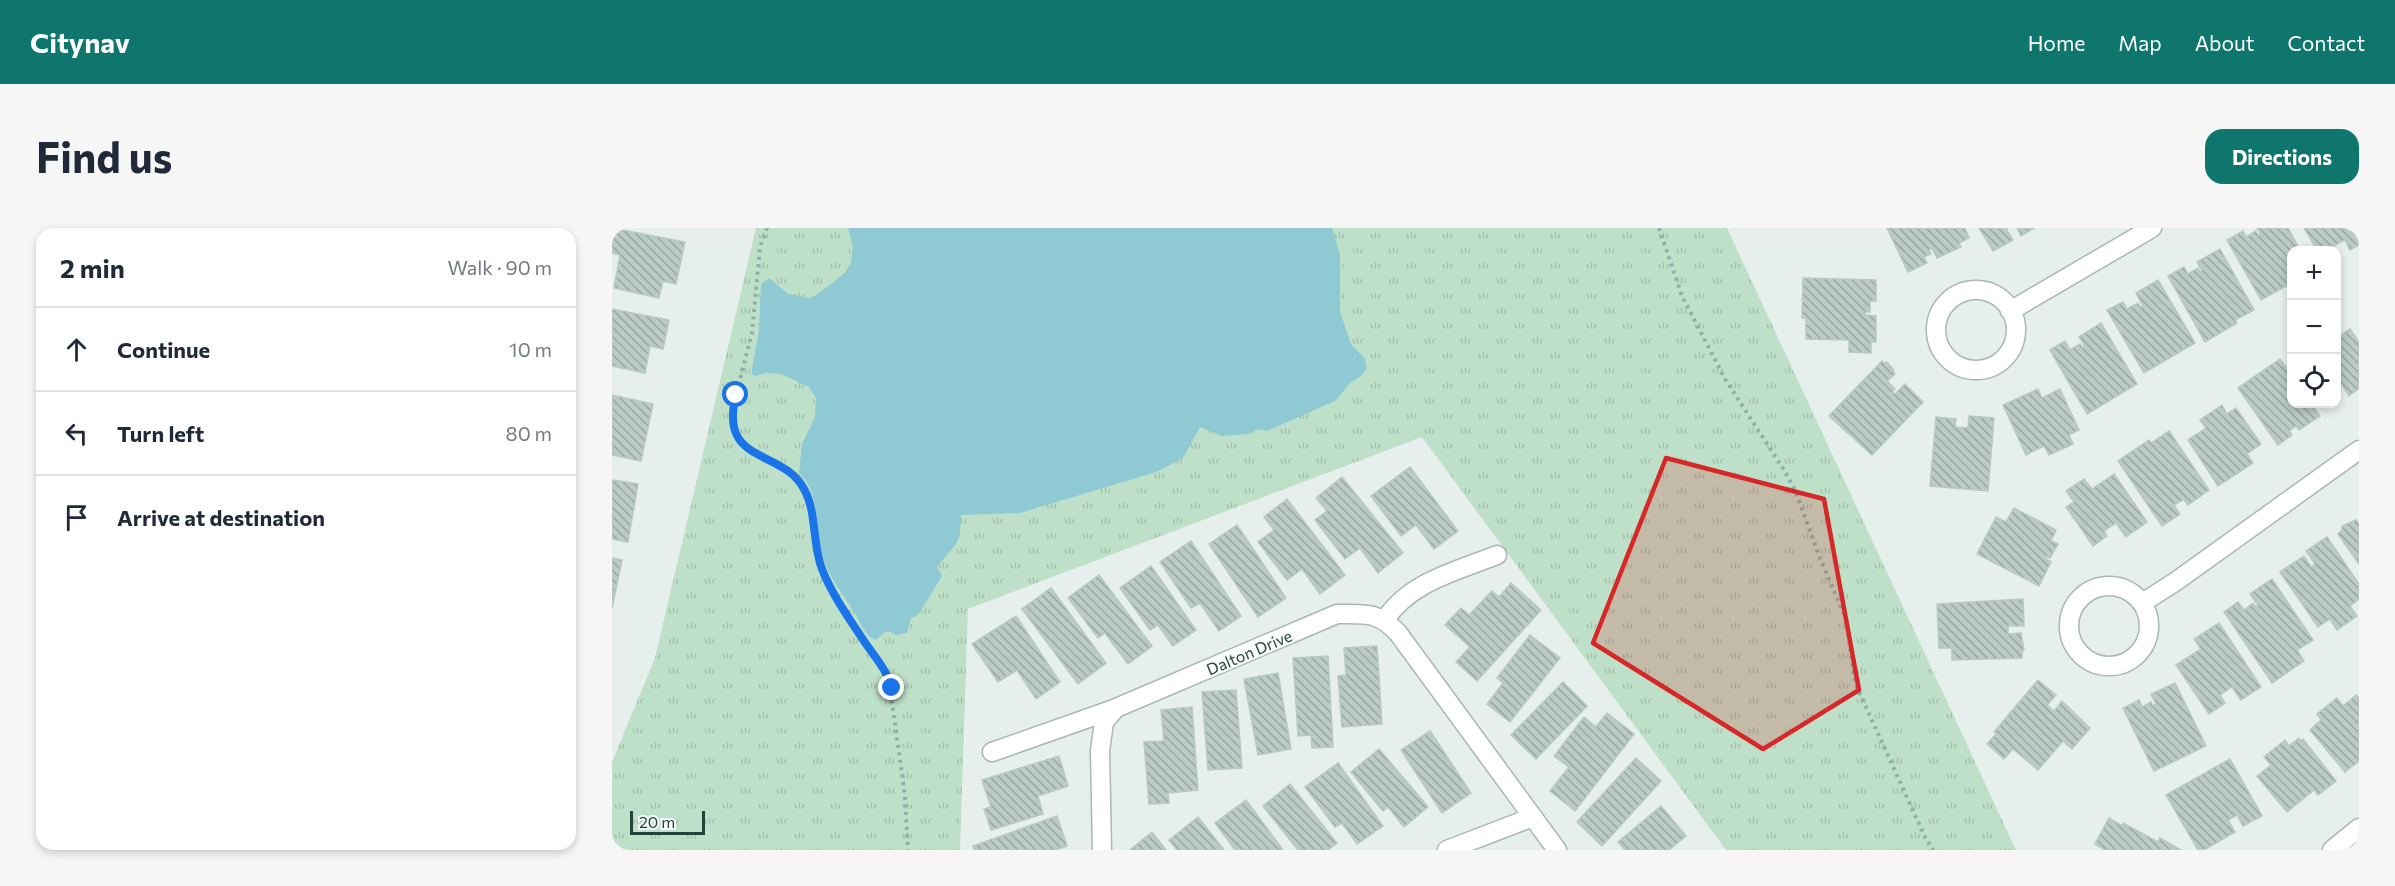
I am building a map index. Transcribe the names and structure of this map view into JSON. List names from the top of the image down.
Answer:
{
  "streets": {
    "street": ["Dalton Drive"]
  },
  "scale_bar": "20 m",
  "page": {
    "header": "Citynav",
    "nav": [
      "Home",
      "Map",
      "About",
      "Contact"
    ],
    "buttons": "Directions",
    "title": "Find us",
    "heading": ["2 min", "Walk · 90 m"],
    "map_buttons": ["+", "−"],
    "list": [
      ["Continue", "10 m"],
      ["Turn left", "80 m"],
      "Arrive at destination"
    ],
    "scale": "20 m"
  }
}
